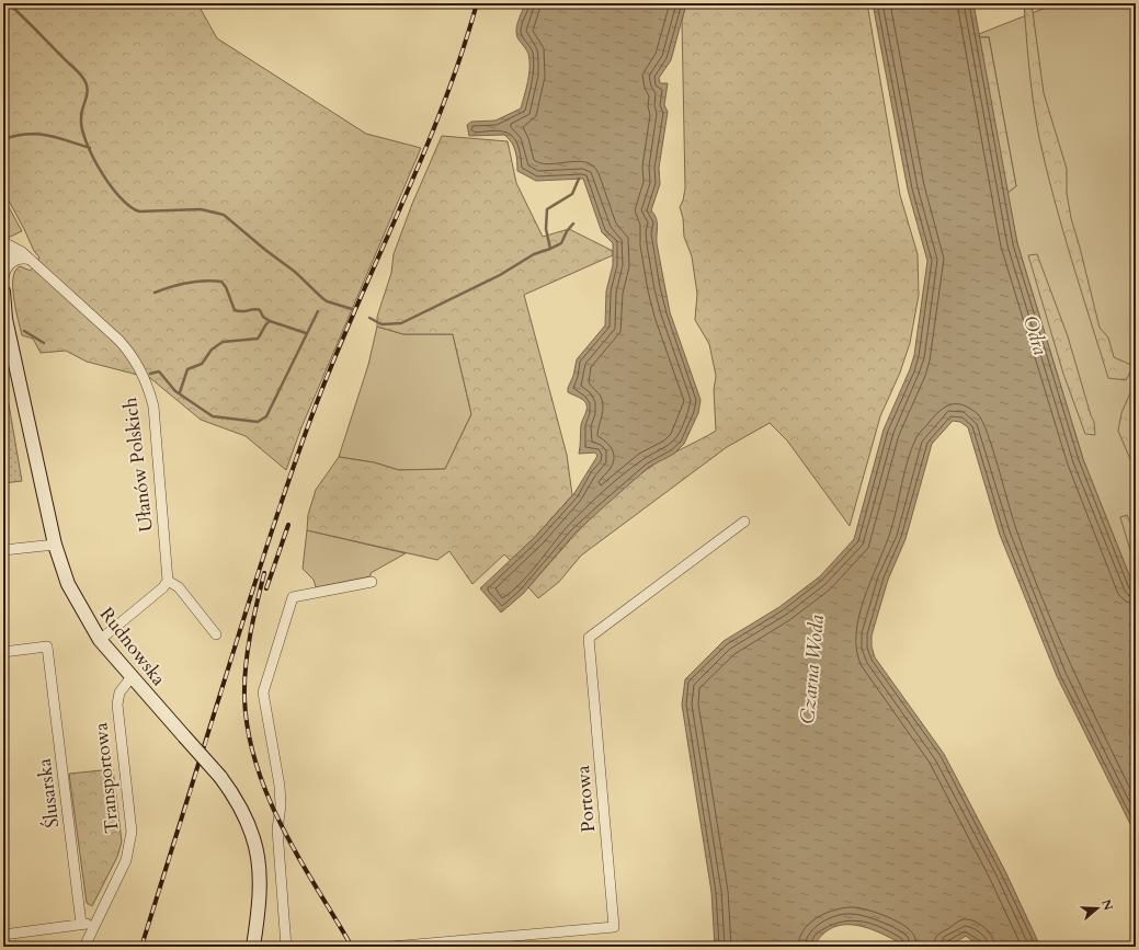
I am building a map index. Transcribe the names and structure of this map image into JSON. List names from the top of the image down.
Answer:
{
  "streets": {
    "main road": ["Rudnowska"],
    "street": [
      "Ułanów Polskich",
      "Transportowa",
      "Ślusarska",
      "Portowa"
    ]
  },
  "crossings": [
    ["Rudnowska", "Transportowa"]
  ],
  "water": ["Odra", "Czarna Woda"],
  "north": "right"
}
